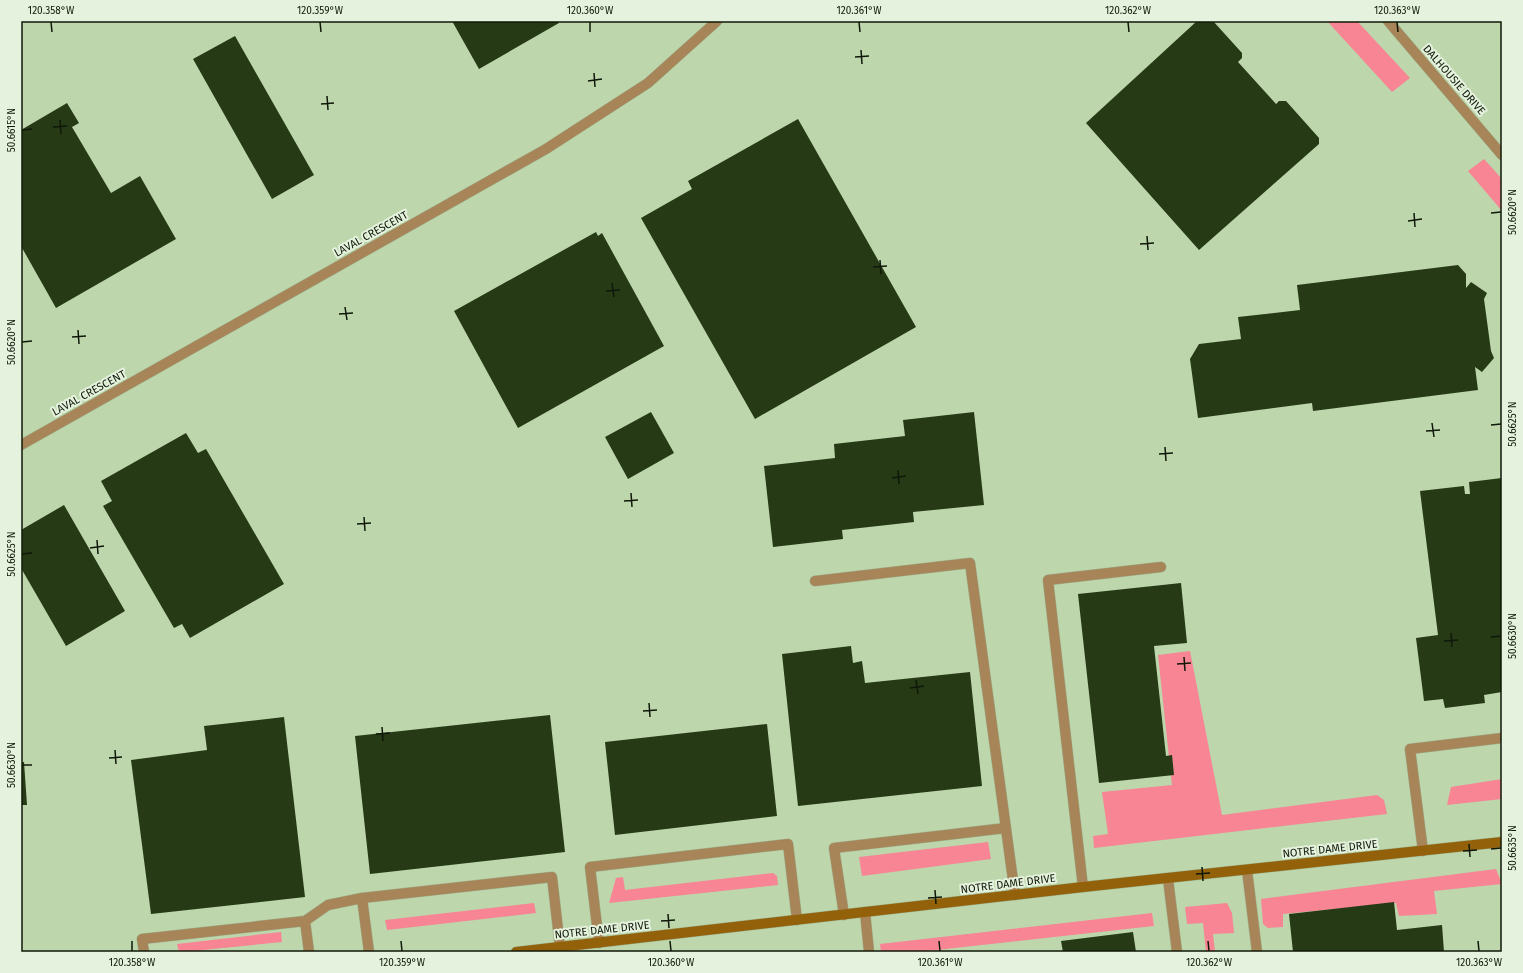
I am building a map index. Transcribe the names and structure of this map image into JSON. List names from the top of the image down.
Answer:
{
  "streets": {
    "street": ["DALHOUSIE DRIVE", "LAVAL CRESCENT", "NOTRE DAME DRIVE"]
  },
  "coordinates": [
    "120.358°W",
    "120.359°W",
    "120.360°W",
    "120.361°W",
    "120.362°W",
    "120.363°W",
    "50.6615°N",
    "50.6620°N",
    "50.6625°N",
    "50.6630°N",
    "50.6635°N"
  ]
}
